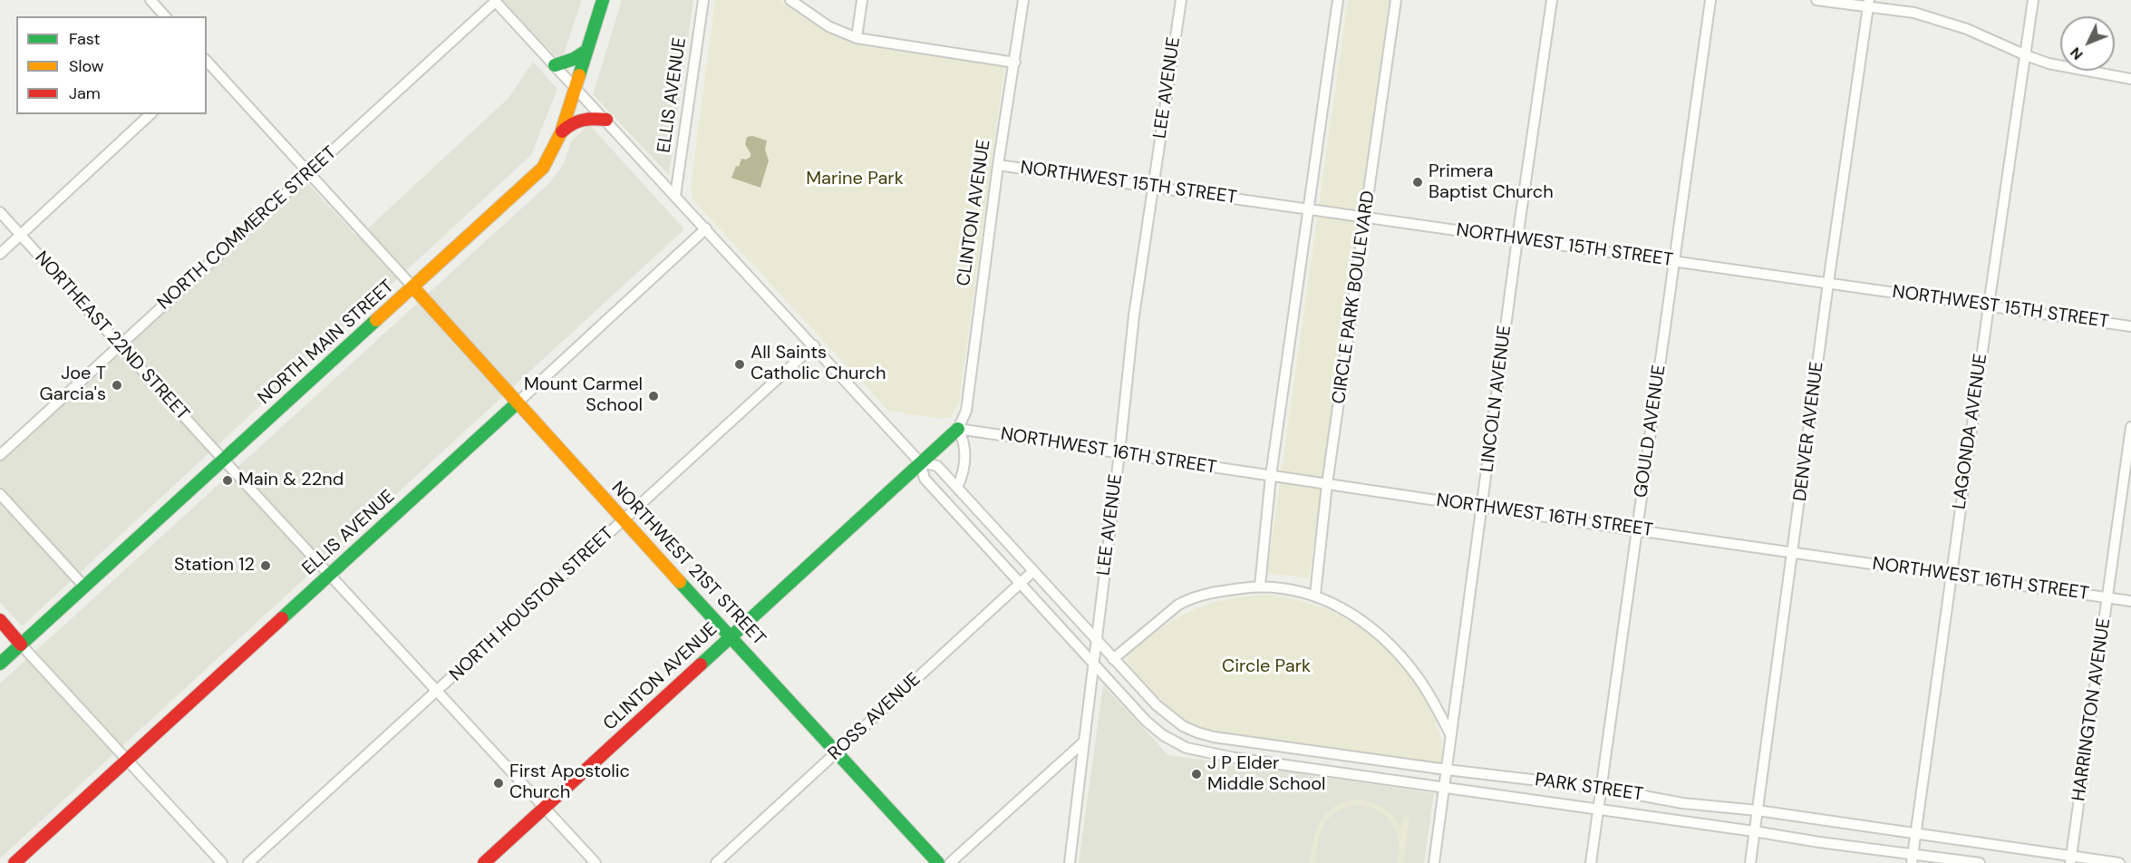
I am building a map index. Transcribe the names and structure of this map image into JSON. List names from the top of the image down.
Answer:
{
  "streets": {
    "street": [
      "LEE AVENUE",
      "ELLIS AVENUE",
      "NORTHWEST 15TH STREET",
      "CLINTON AVENUE",
      "NORTH COMMERCE STREET",
      "CIRCLE PARK BOULEVARD",
      "NORTHEAST 22ND STREET",
      "NORTH MAIN STREET",
      "LINCOLN AVENUE",
      "GOULD AVENUE",
      "DENVER AVENUE",
      "LAGONDA AVENUE",
      "NORTHWEST 16TH STREET",
      "NORTHWEST 21ST STREET",
      "NORTH HOUSTON STREET",
      "HARRINGTON AVENUE",
      "ROSS AVENUE",
      "PARK STREET"
    ]
  },
  "crossings": [
    ["LEE AVENUE", "NORTHWEST 15TH STREET"],
    ["LEE AVENUE", "NORTHWEST 16TH STREET"],
    ["LEE AVENUE", "PARK STREET"],
    ["ELLIS AVENUE", "NORTHEAST 22ND STREET"],
    ["ELLIS AVENUE", "NORTHWEST 21ST STREET"],
    ["NORTHWEST 15TH STREET", "CLINTON AVENUE"],
    ["NORTHWEST 15TH STREET", "CIRCLE PARK BOULEVARD"],
    ["NORTHWEST 15TH STREET", "LINCOLN AVENUE"],
    ["NORTHWEST 15TH STREET", "GOULD AVENUE"],
    ["NORTHWEST 15TH STREET", "DENVER AVENUE"],
    ["NORTHWEST 15TH STREET", "LAGONDA AVENUE"],
    ["CLINTON AVENUE", "NORTHEAST 22ND STREET"],
    ["CLINTON AVENUE", "NORTHWEST 16TH STREET"],
    ["CLINTON AVENUE", "NORTHWEST 21ST STREET"],
    ["CLINTON AVENUE", "PARK STREET"],
    ["NORTH COMMERCE STREET", "NORTHEAST 22ND STREET"],
    ["CIRCLE PARK BOULEVARD", "NORTHWEST 16TH STREET"],
    ["NORTHEAST 22ND STREET", "NORTH MAIN STREET"],
    ["NORTHEAST 22ND STREET", "NORTH HOUSTON STREET"],
    ["NORTH MAIN STREET", "NORTHWEST 21ST STREET"],
    ["LINCOLN AVENUE", "NORTHWEST 16TH STREET"],
    ["LINCOLN AVENUE", "PARK STREET"],
    ["GOULD AVENUE", "NORTHWEST 16TH STREET"],
    ["GOULD AVENUE", "PARK STREET"],
    ["DENVER AVENUE", "NORTHWEST 16TH STREET"],
    ["DENVER AVENUE", "PARK STREET"],
    ["LAGONDA AVENUE", "NORTHWEST 16TH STREET"],
    ["LAGONDA AVENUE", "PARK STREET"],
    ["NORTHWEST 16TH STREET", "HARRINGTON AVENUE"],
    ["NORTHWEST 21ST STREET", "NORTH HOUSTON STREET"],
    ["NORTHWEST 21ST STREET", "ROSS AVENUE"],
    ["HARRINGTON AVENUE", "PARK STREET"],
    ["ROSS AVENUE", "PARK STREET"]
  ],
  "parks": ["Marine Park", "Circle Park"],
  "places": [
    "Primera Baptist Church",
    "All Saints Catholic Church",
    "Joe T Garcia's",
    "Mount Carmel School",
    "Main & 22nd",
    "Station 12",
    "J P Elder Middle School",
    "First Apostolic Church"
  ],
  "legend": ["Fast", "Slow", "Jam"],
  "north": "bottom left"
}
